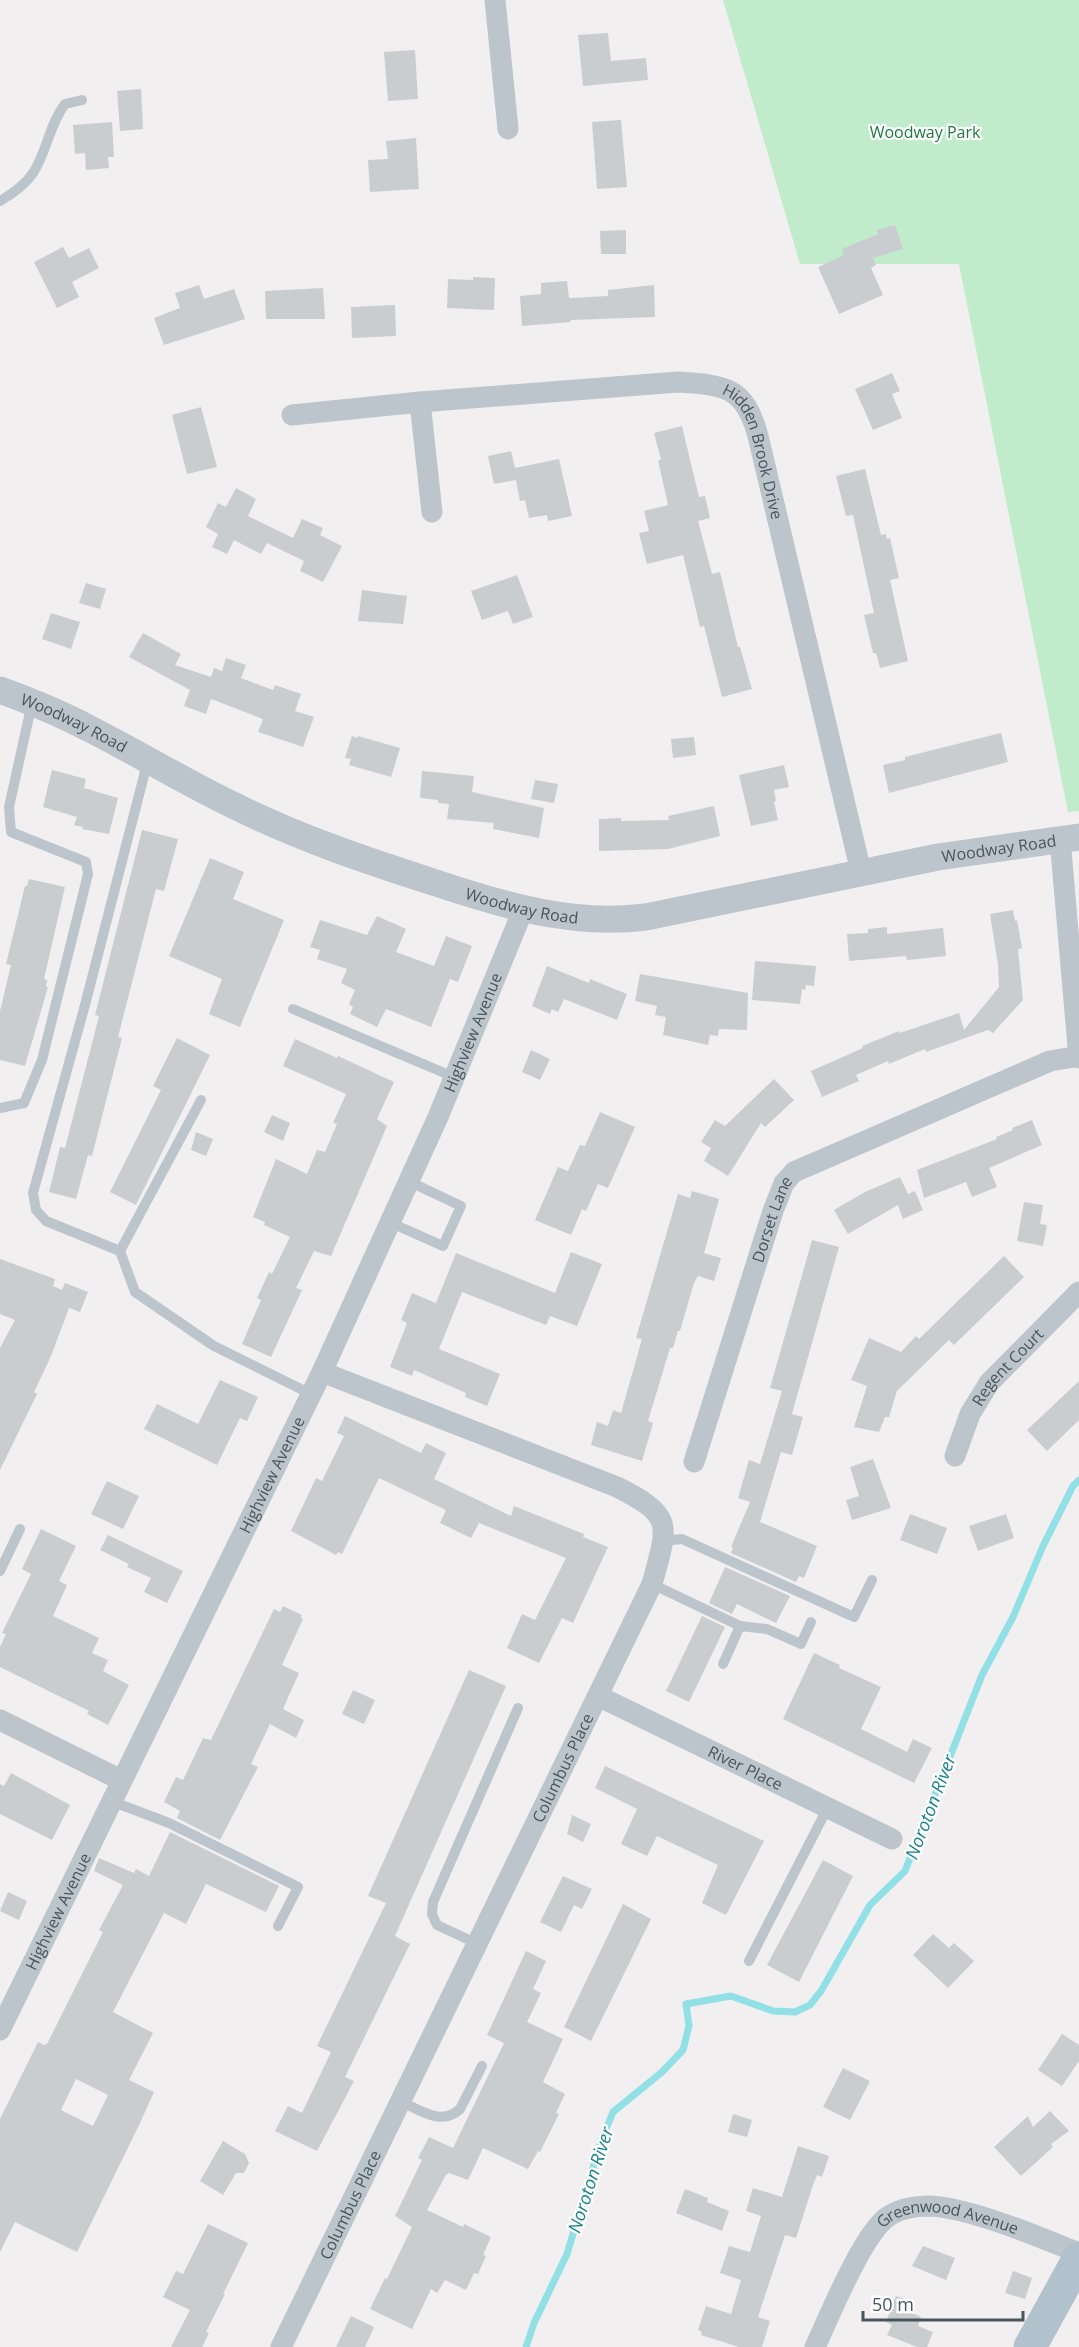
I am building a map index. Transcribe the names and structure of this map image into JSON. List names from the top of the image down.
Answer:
{
  "streets": {
    "street": [
      "Hidden Brook Drive",
      "Woodway Road",
      "Highview Avenue",
      "Dorset Lane",
      "Regent Court",
      "River Place",
      "Columbus Place",
      "Greenwood Avenue"
    ]
  },
  "crossings": [
    ["Hidden Brook Drive", "Woodway Road"],
    ["Woodway Road", "Highview Avenue"],
    ["River Place", "Columbus Place"]
  ],
  "water": ["Noroton River"],
  "parks": ["Woodway Park"],
  "scale_bar": "50 m"
}
